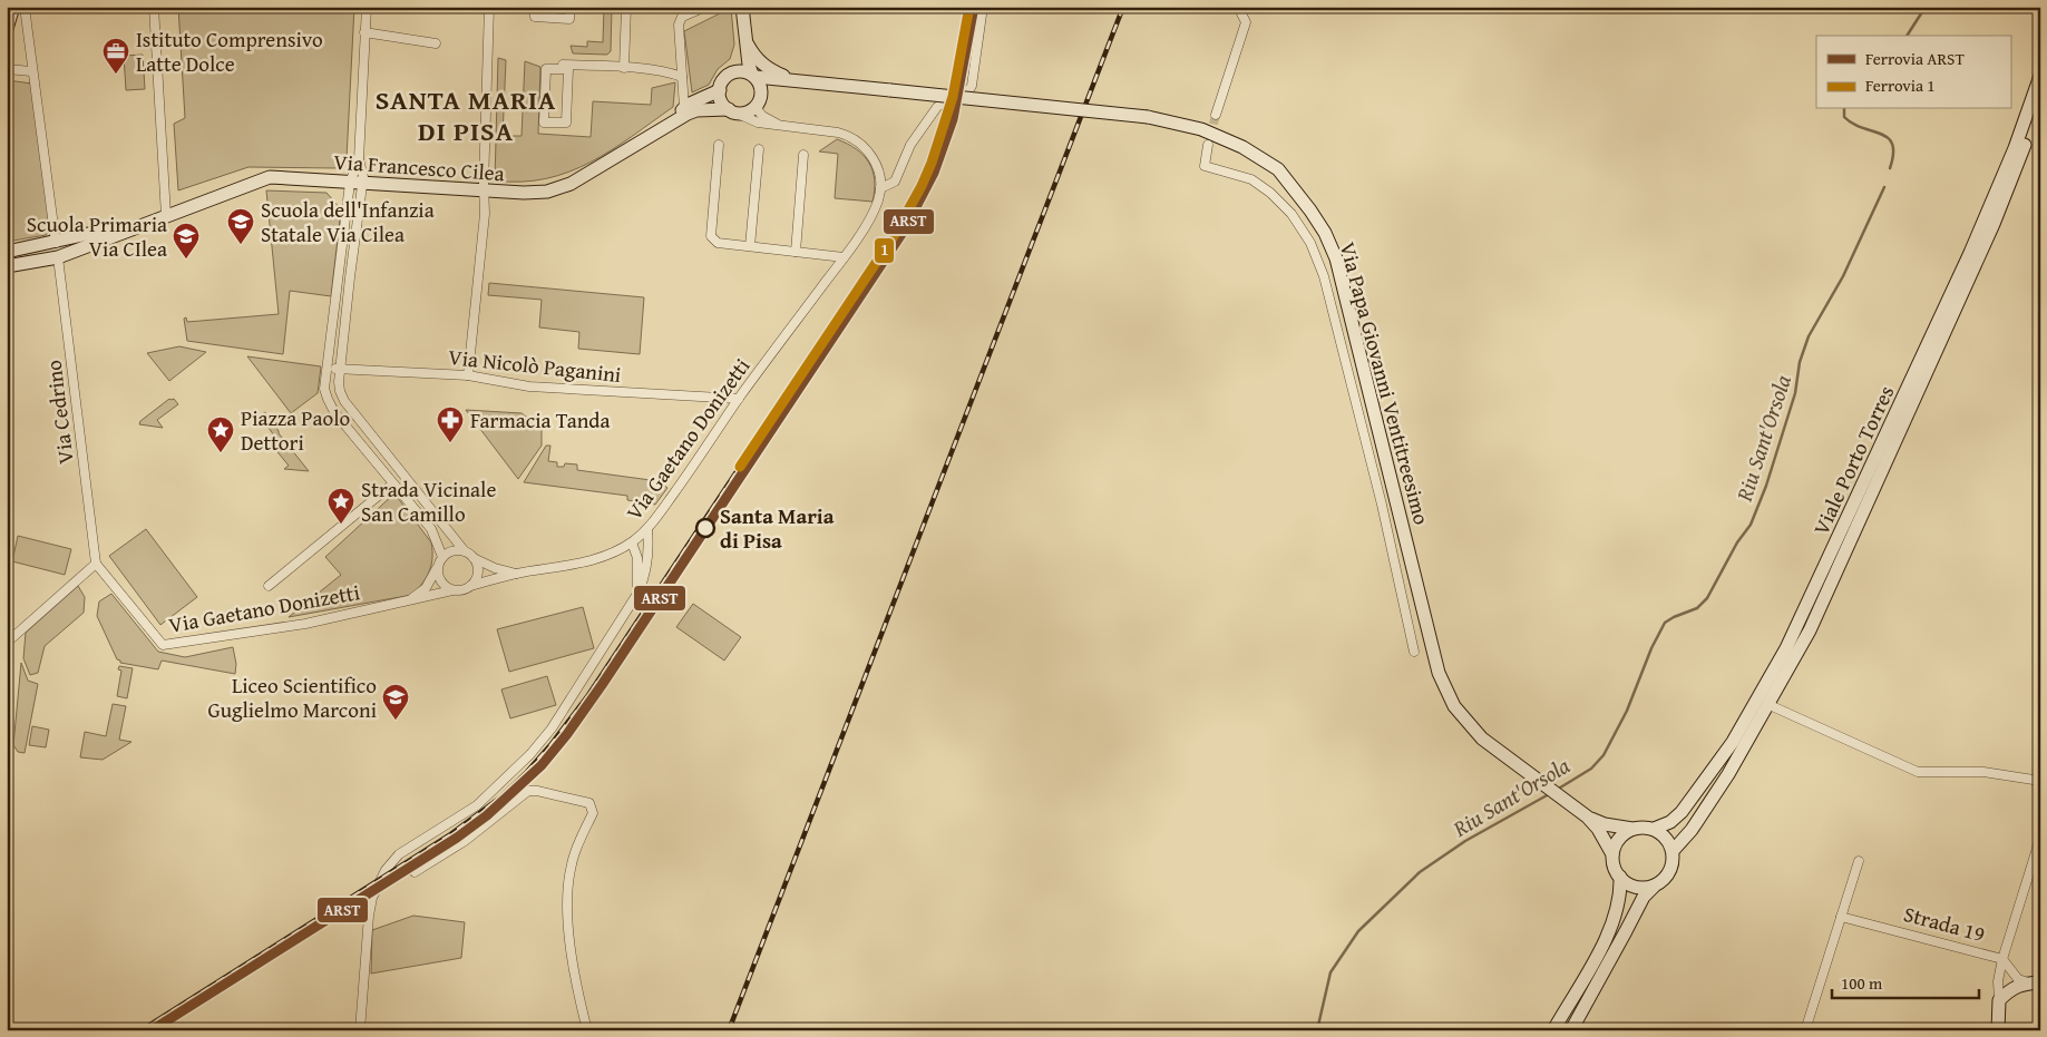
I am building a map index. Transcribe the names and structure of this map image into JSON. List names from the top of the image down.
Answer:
{
  "streets": {
    "main road": [
      "Via Francesco Cilea",
      "Via Papa Giovanni Ventitreesimo",
      "Viale Porto Torres",
      "Strada 19"
    ],
    "street": ["Via Nicolò Paganini", "Via Cedrino", "Via Gaetano Donizetti"]
  },
  "crossings": [
    ["Via Francesco Cilea", "Via Papa Giovanni Ventitreesimo"],
    ["Via Francesco Cilea", "Via Cedrino"],
    ["Via Francesco Cilea", "Via Gaetano Donizetti"],
    ["Via Nicolò Paganini", "Via Gaetano Donizetti"],
    ["Via Papa Giovanni Ventitreesimo", "Viale Porto Torres"],
    ["Via Cedrino", "Via Gaetano Donizetti"]
  ],
  "districts": ["SANTA MARIA DI PISA"],
  "water": ["Riu Sant'Orsola"],
  "places": {
    "office": ["Istituto Comprensivo Latte Dolce"],
    "school or university": ["Scuola dell'Infanzia Statale Via Cilea", "Scuola Primaria Via CIlea", "Liceo Scientifico Guglielmo Marconi"],
    "pharmacy": ["Farmacia Tanda"],
    "place": ["Piazza Paolo Dettori", "Strada Vicinale San Camillo"],
    "other": ["Santa Maria di Pisa"]
  },
  "lines": ["rail line ARST", "rail line 1"],
  "legend": ["Ferrovia ARST", "Ferrovia 1"],
  "scale_bar": "100 m"
}
